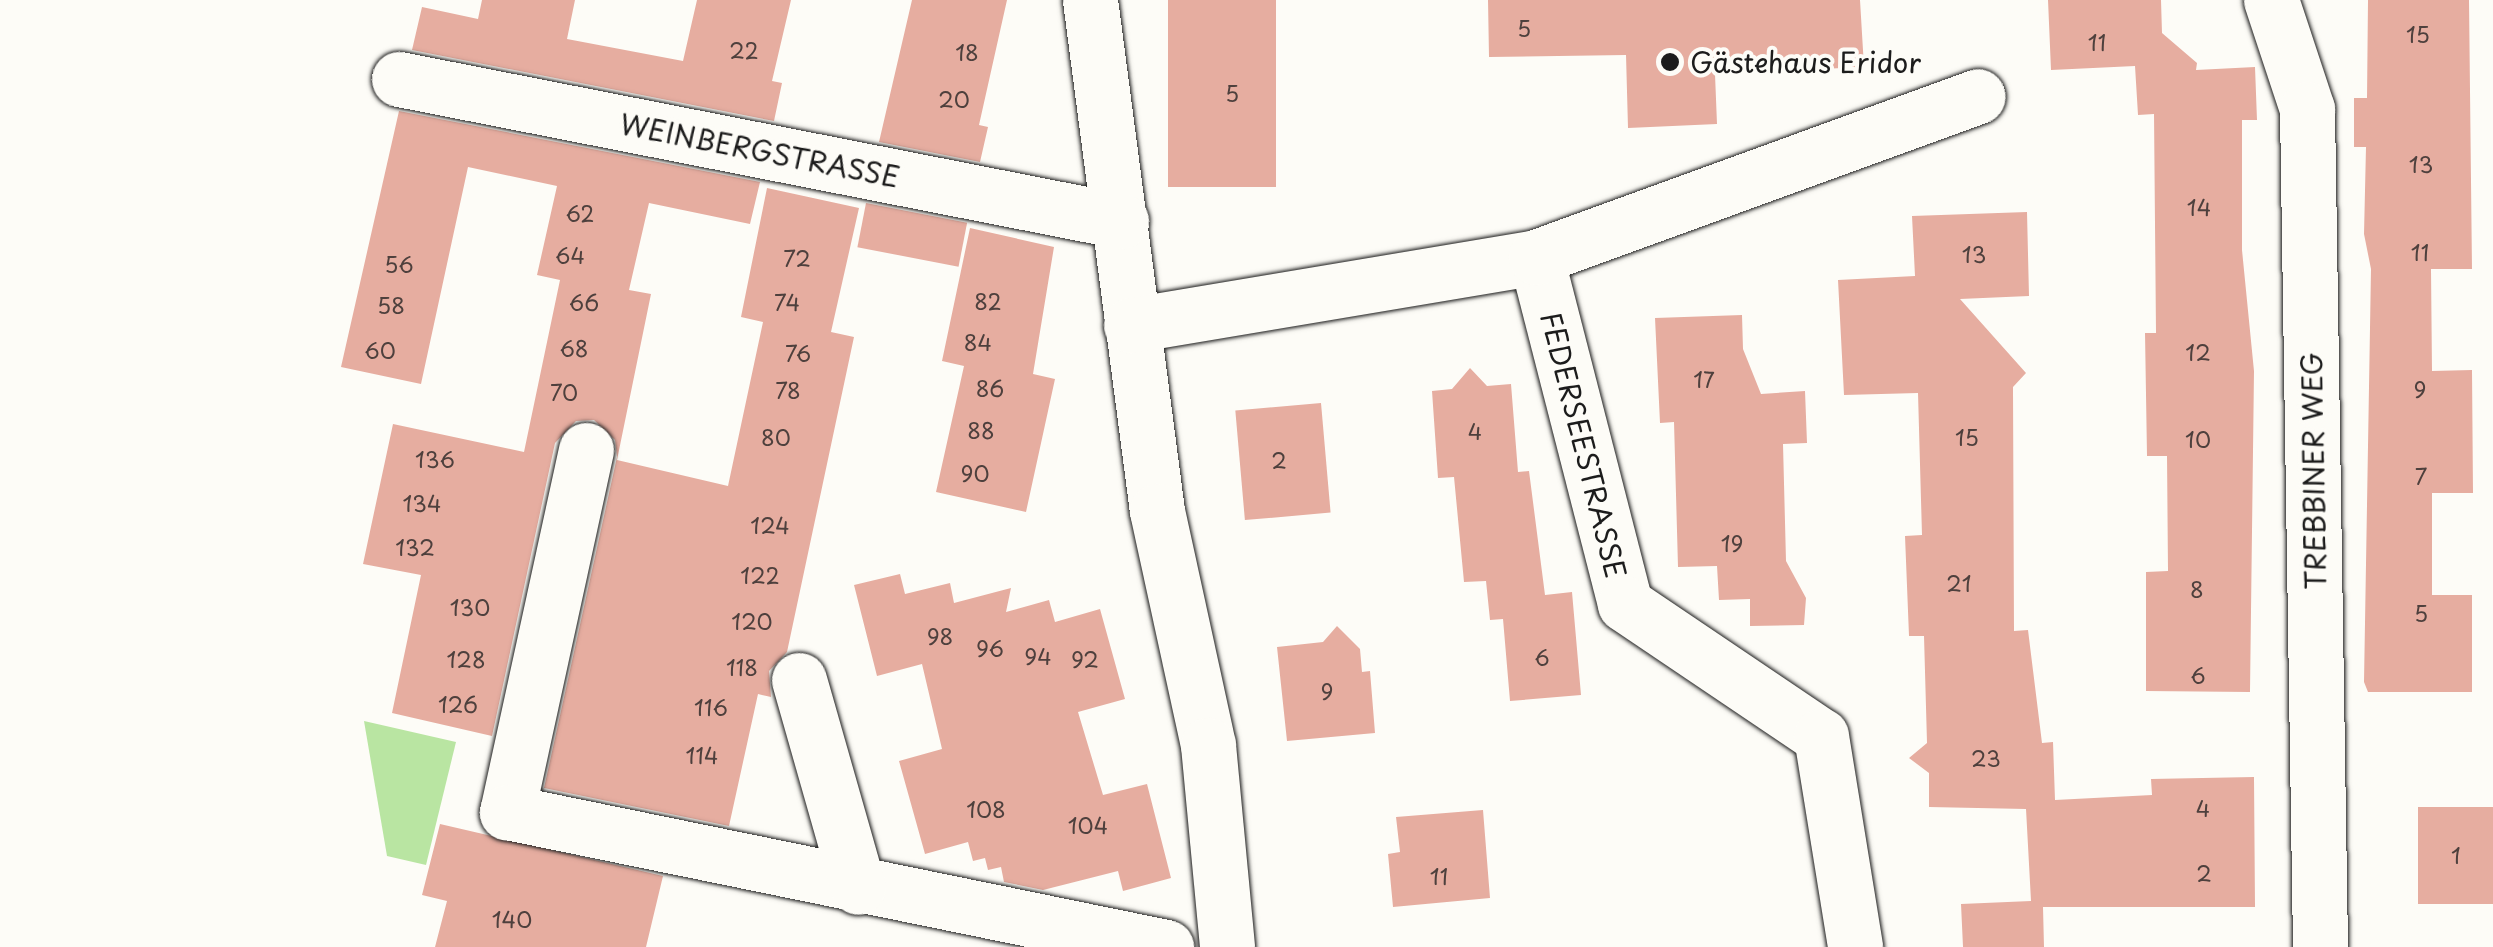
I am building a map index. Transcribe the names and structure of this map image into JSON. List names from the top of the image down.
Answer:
{
  "streets": {
    "street": ["WEINBERGSTRASSE", "FEDERSEESTRASSE", "TREBBINER WEG"]
  },
  "places": ["Gästehaus Eridor"],
  "house_numbers": [
    "5",
    "15",
    "11",
    "22",
    "18",
    "5",
    "20",
    "13",
    "14",
    "62",
    "11",
    "13",
    "64",
    "72",
    "56",
    "82",
    "66",
    "74",
    "58",
    "84",
    "68",
    "60",
    "12",
    "76",
    "17",
    "86",
    "9",
    "78",
    "70",
    "88",
    "4",
    "80",
    "15",
    "10",
    "136",
    "2",
    "90",
    "7",
    "134",
    "124",
    "19",
    "132",
    "122",
    "21",
    "8",
    "130",
    "5",
    "120",
    "98",
    "96",
    "94",
    "6",
    "128",
    "92",
    "118",
    "6",
    "9",
    "126",
    "116",
    "114",
    "23",
    "4",
    "108",
    "104",
    "1",
    "2",
    "11",
    "140"
  ]
}
